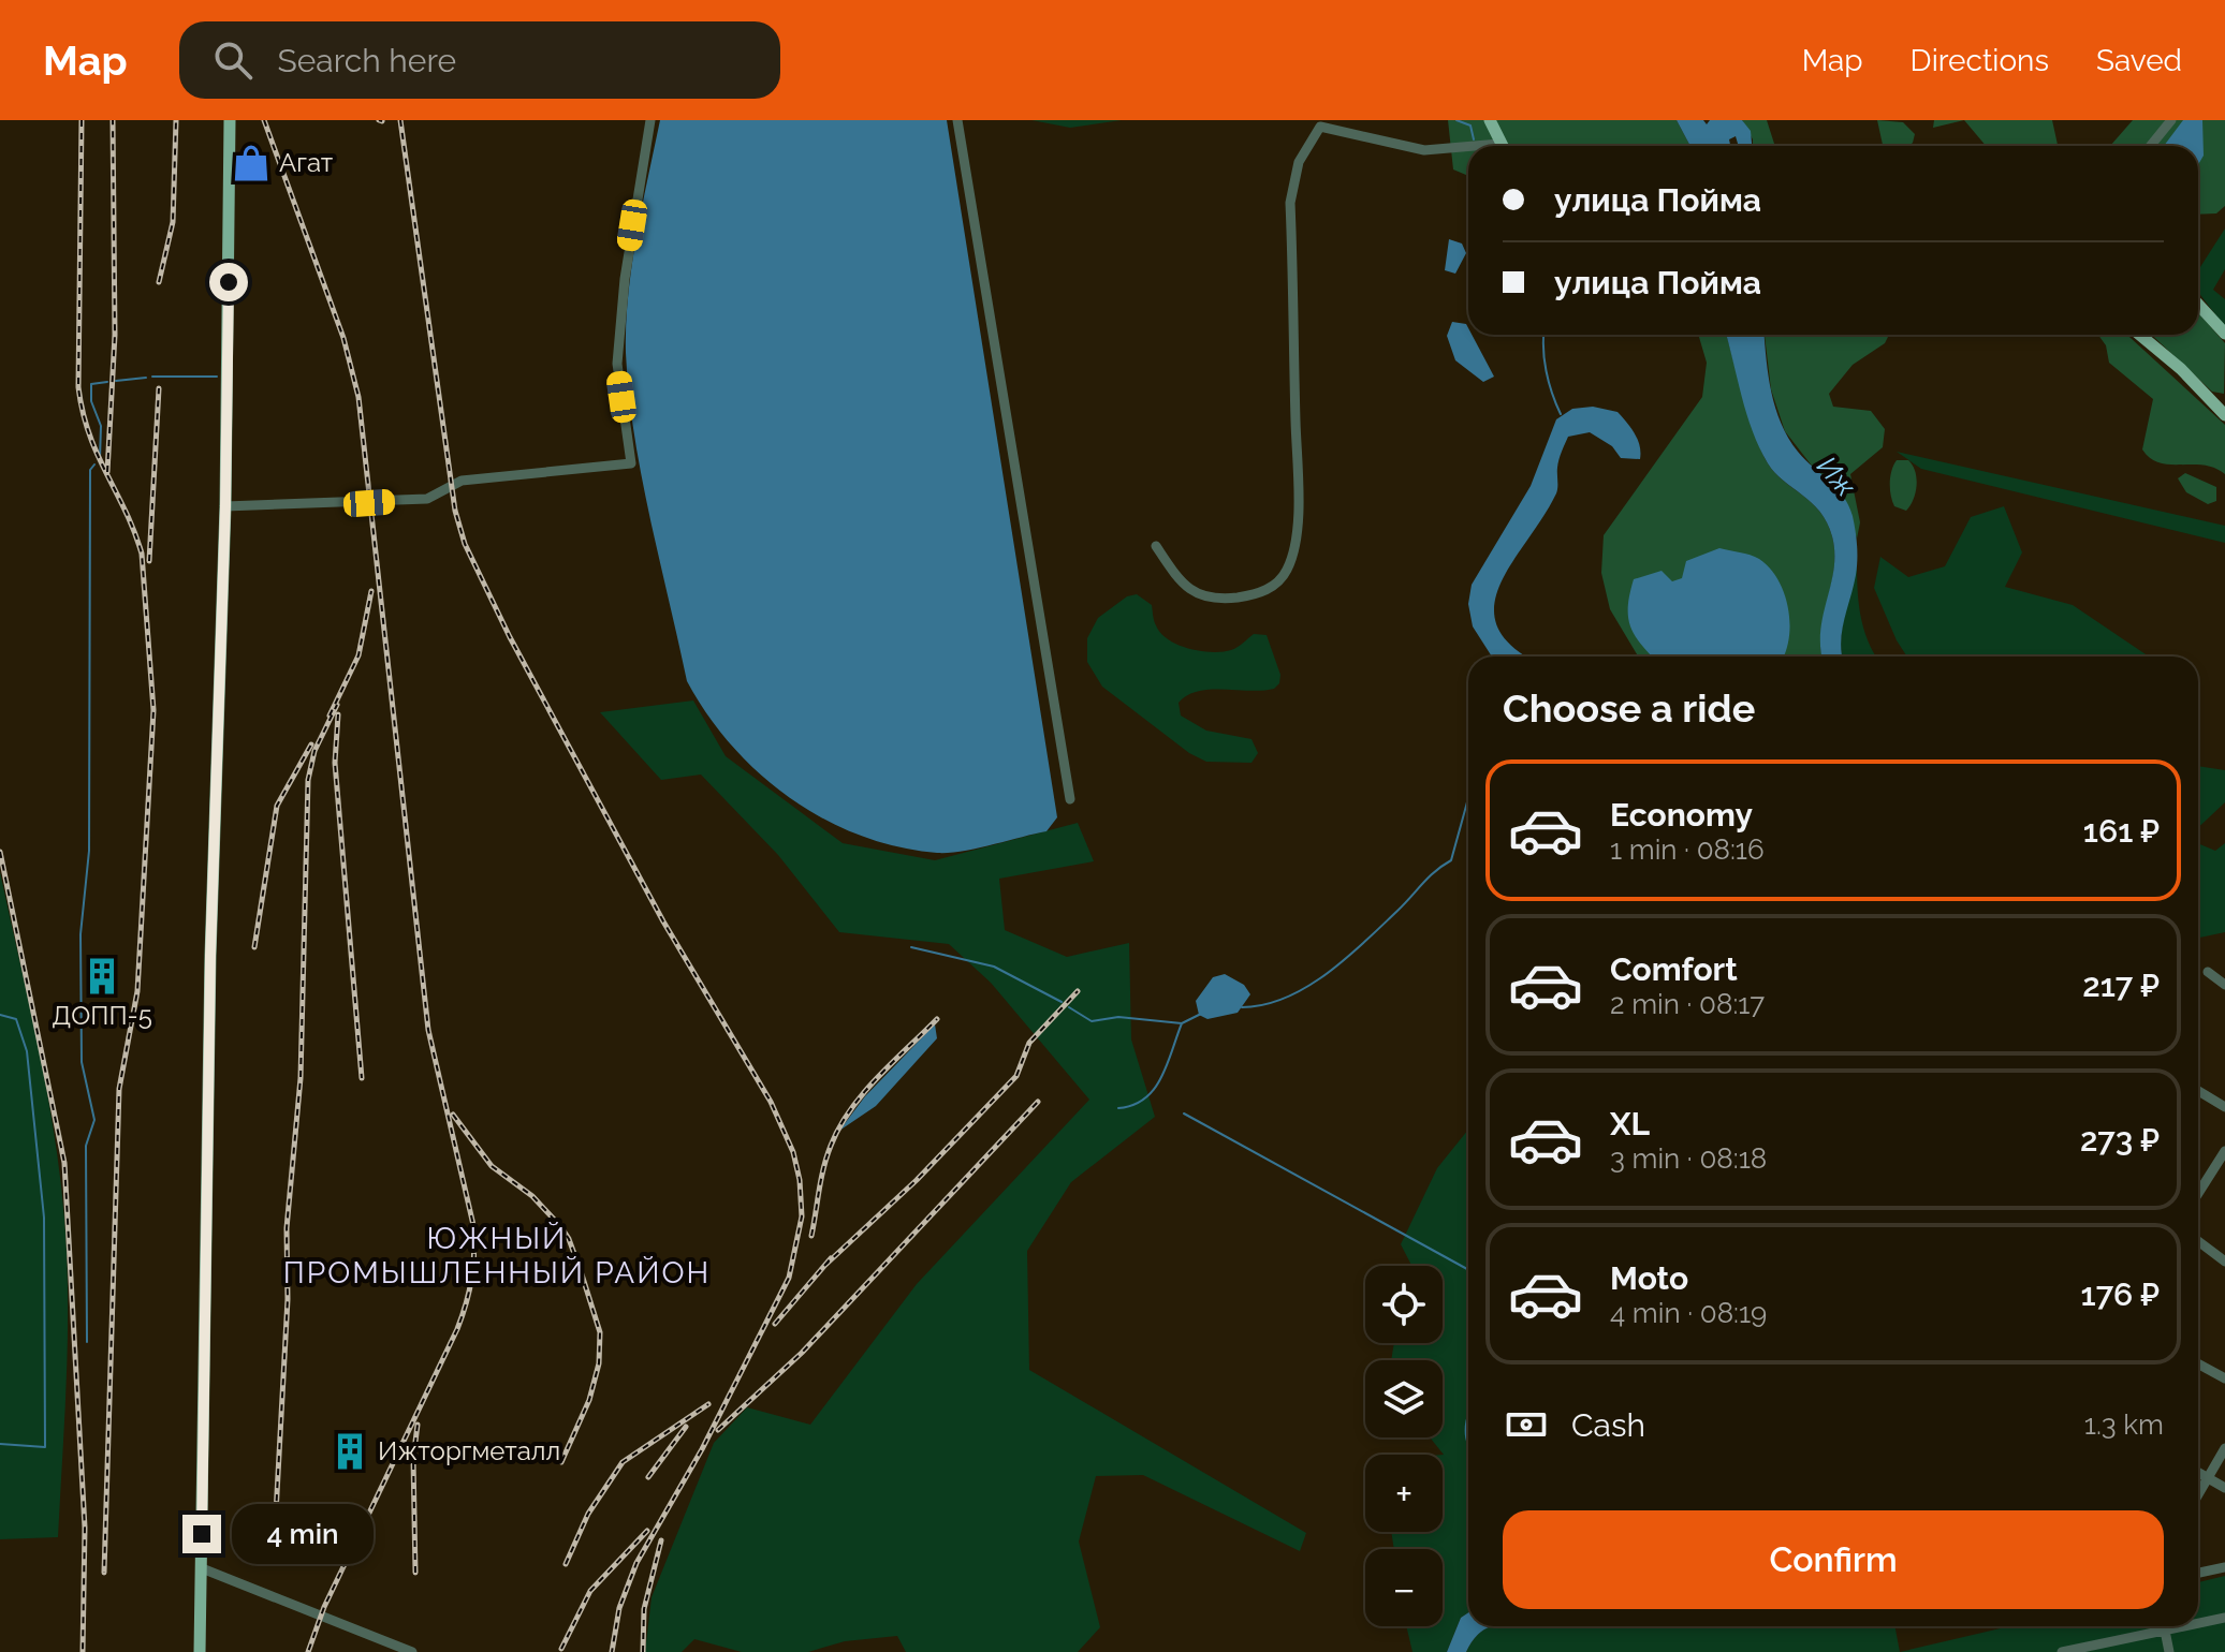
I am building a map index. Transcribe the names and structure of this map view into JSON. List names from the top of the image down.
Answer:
{
  "districts": ["ЮЖНЫЙ ПРОМЫШЛЕННЫЙ РАЙОН"],
  "water": ["Иж"],
  "places": {
    "shop": ["Агат"],
    "building": ["ДОПП-5", "Ижторгметалл"]
  },
  "page": {
    "header": "Map",
    "search": "Search here",
    "nav": ["Map", "Directions", "Saved"],
    "banner": ["улица Пойма", "улица Пойма"],
    "heading": "Choose a ride",
    "list": [
      {
        "name": "Economy",
        "note": "1 min · 08:16",
        "value": "161 ₽"
      },
      {
        "name": "Comfort",
        "note": "2 min · 08:17",
        "value": "217 ₽"
      },
      {
        "name": "XL",
        "note": "3 min · 08:18",
        "value": "273 ₽"
      },
      {
        "name": "Moto",
        "note": "4 min · 08:19",
        "value": "176 ₽"
      }
    ],
    "map_buttons": ["+", "−"],
    "pay": ["Cash", "1.3 km"],
    "buttons": "Confirm",
    "bubble": "4 min"
  }
}
